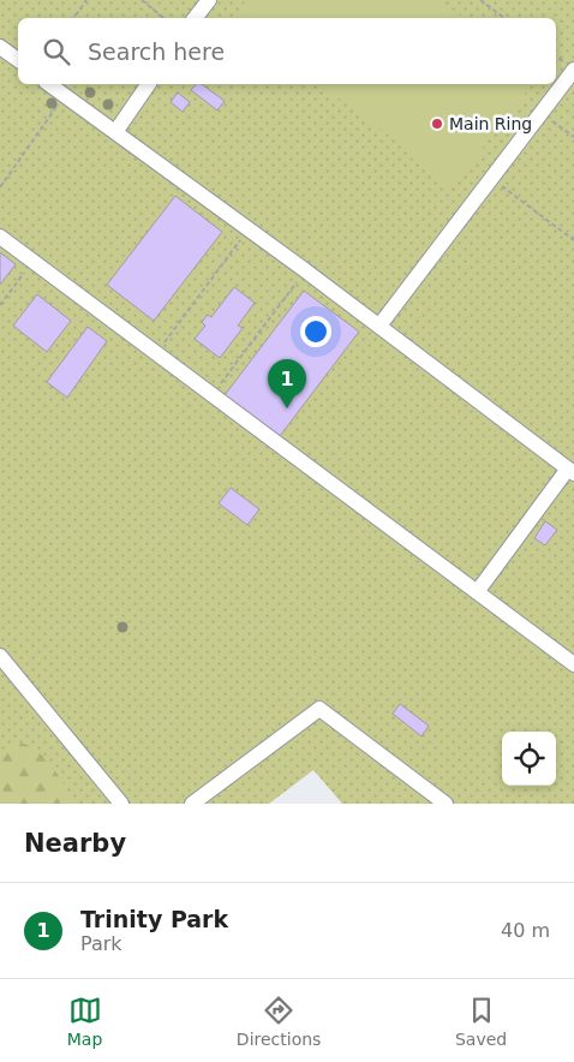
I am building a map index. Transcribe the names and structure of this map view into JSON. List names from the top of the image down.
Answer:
{
  "places": ["Main Ring"],
  "page": {
    "search": "Search here",
    "pins": "1",
    "heading": "Nearby",
    "list": [
      {
        "mark": "1",
        "name": "Trinity Park",
        "note": "Park",
        "value": "40 m"
      }
    ],
    "nav": ["Map", "Directions", "Saved"]
  }
}
